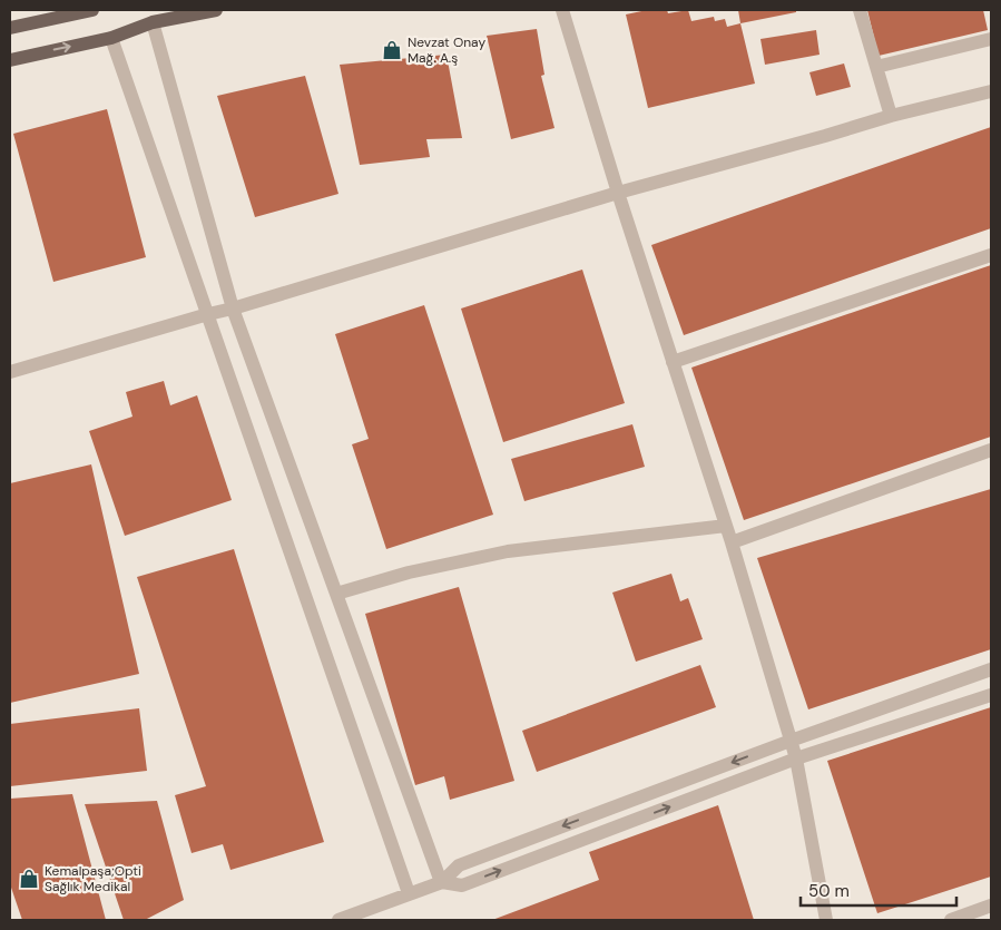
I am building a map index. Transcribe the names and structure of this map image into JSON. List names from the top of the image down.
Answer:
{
  "places": {
    "shop": ["Nevzat Onay Mağ. A.ş", "Kemalpaşa;Opti Sağlık Medikal"]
  },
  "scale_bar": "50 m"
}
